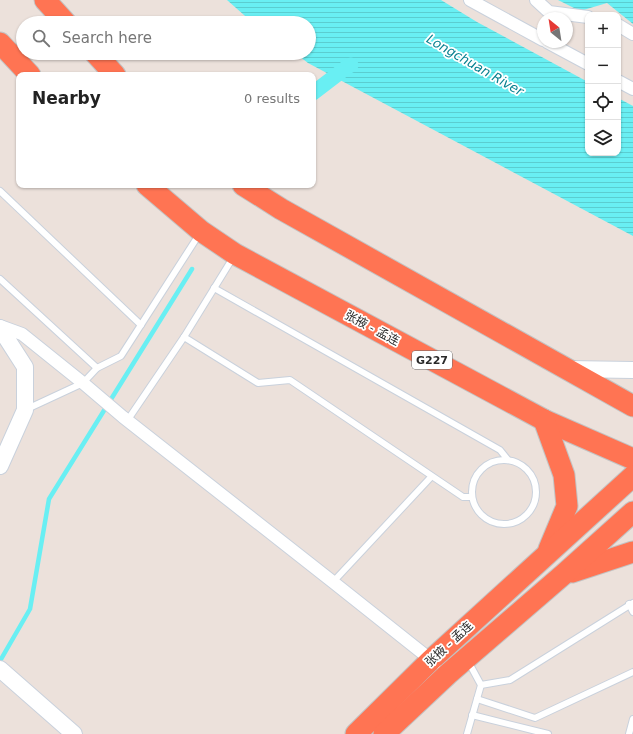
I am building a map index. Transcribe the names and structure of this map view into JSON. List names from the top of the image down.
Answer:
{
  "streets": {
    "highway": ["张掖 - 孟连", "G227"]
  },
  "water": ["Longchuan River"],
  "north": "top left",
  "page": {
    "map_buttons": ["+", "−"],
    "search": "Search here",
    "heading": ["Nearby", "0 results"]
  }
}
